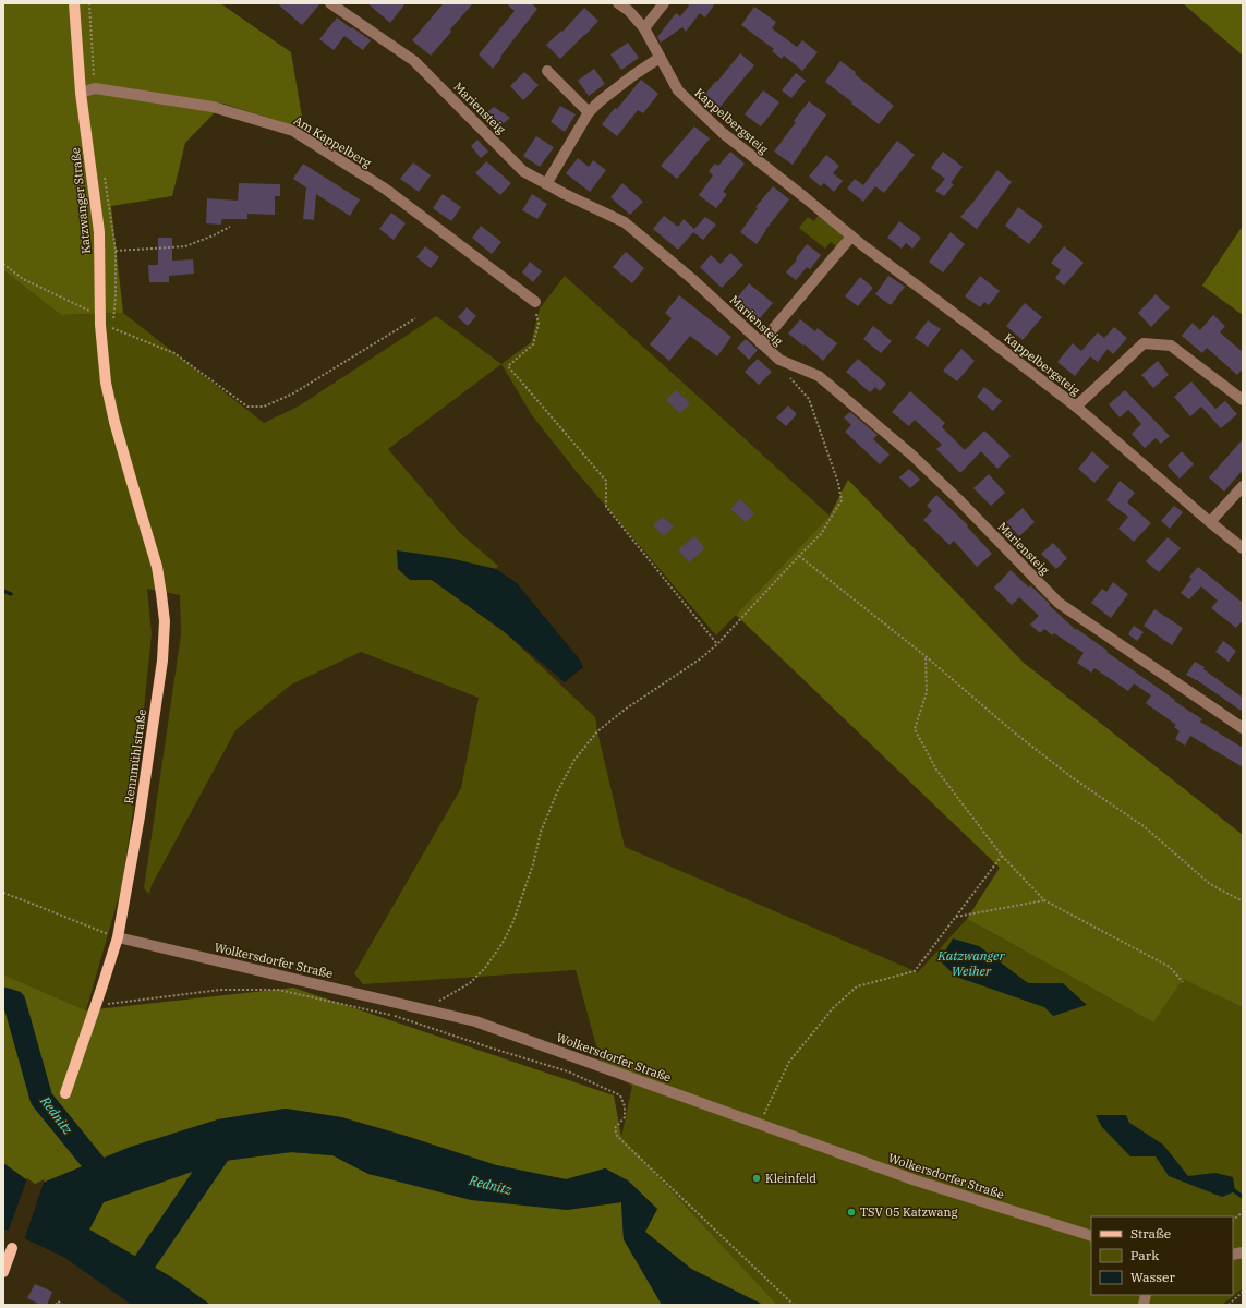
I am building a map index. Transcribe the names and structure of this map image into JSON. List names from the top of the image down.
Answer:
{
  "streets": {
    "main road": ["Katzwanger Straße", "Rennmühlstraße"],
    "street": [
      "Mariensteig",
      "Kappelbergsteig",
      "Am Kappelberg",
      "Wolkersdorfer Straße"
    ]
  },
  "crossings": [
    ["Am Kappelberg", "Katzwanger Straße"],
    ["Katzwanger Straße", "Rennmühlstraße"],
    ["Rennmühlstraße", "Wolkersdorfer Straße"]
  ],
  "water": ["Katzwanger Weiher", "Rednitz"],
  "places": ["Kleinfeld", "TSV 05 Katzwang"],
  "legend": ["Straße", "Park", "Wasser"]
}
